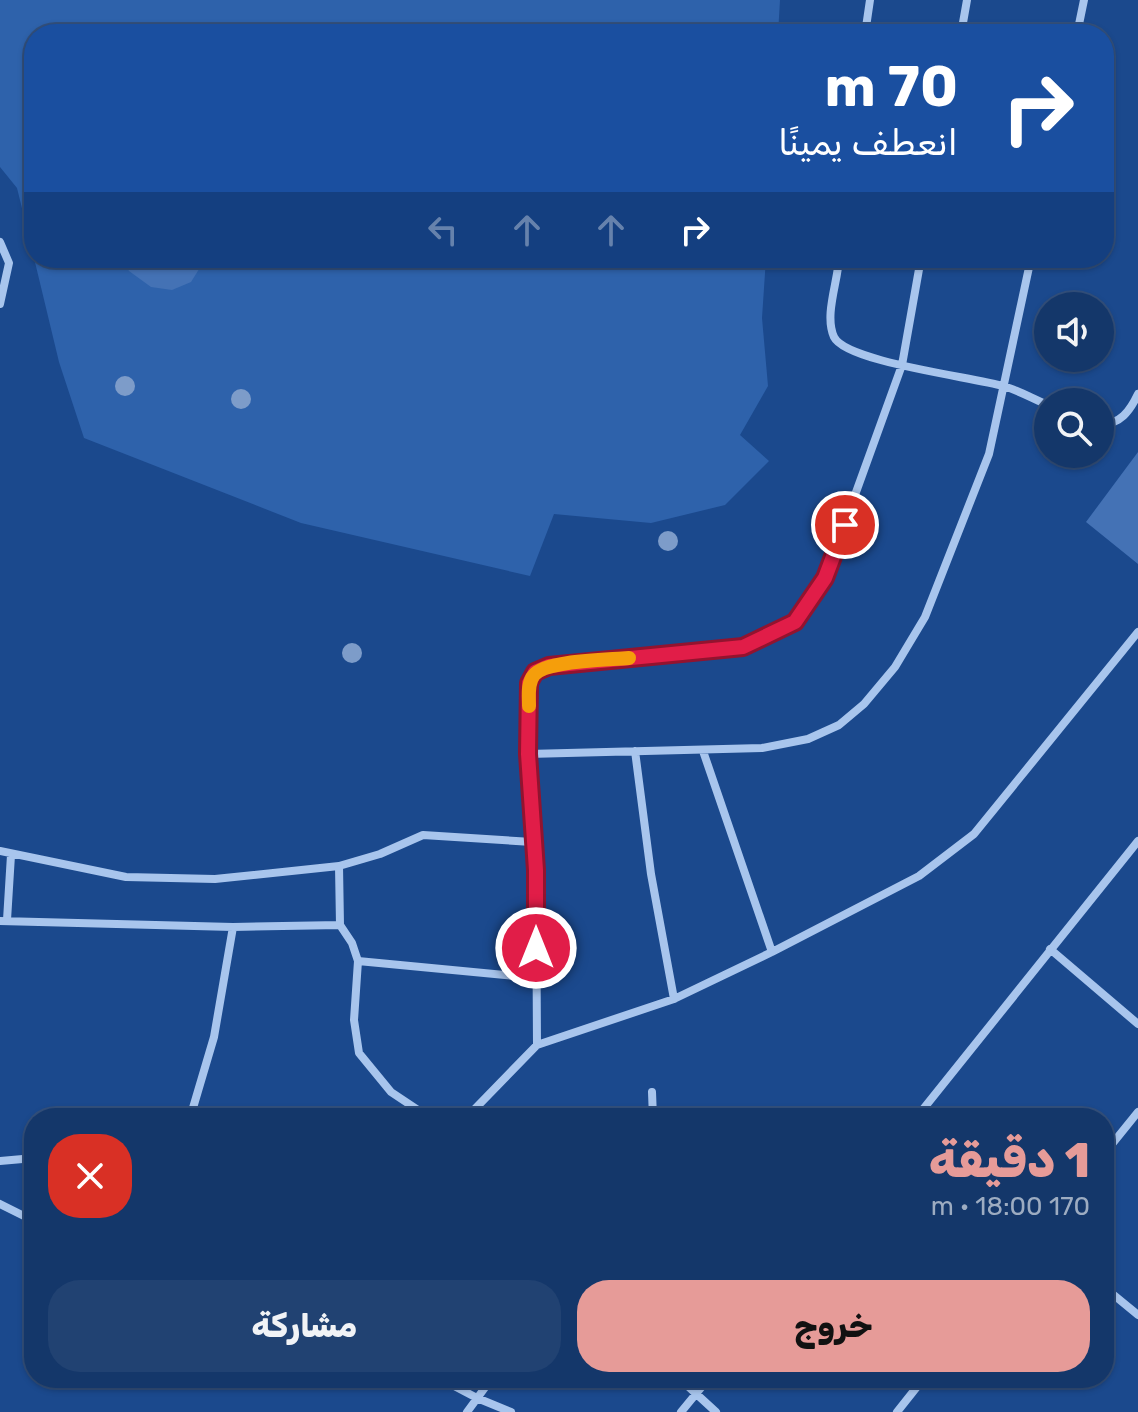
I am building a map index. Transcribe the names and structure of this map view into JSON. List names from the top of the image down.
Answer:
{
  "page": {
    "turn": ["70 m", "انعطف يمينًا"],
    "heading": ["1 دقيقة", "170 m · 18:00"],
    "buttons": ["خروج", "مشاركة"]
  }
}
